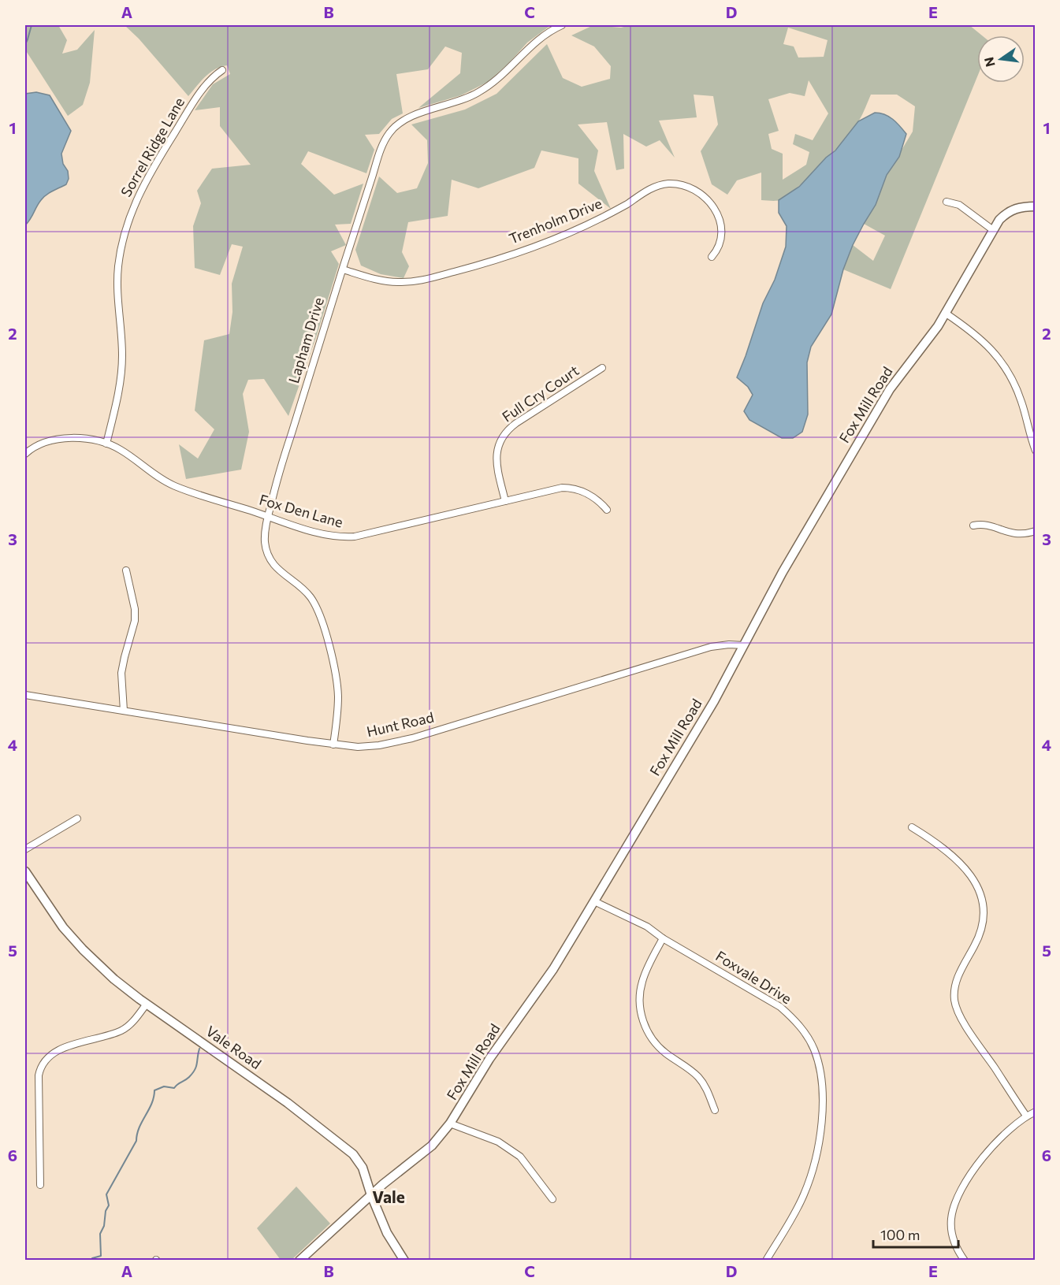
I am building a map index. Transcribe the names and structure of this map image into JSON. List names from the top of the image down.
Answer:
{
  "streets": {
    "main road": ["Fox Mill Road", "Vale Road"],
    "street": [
      "Sorrel Ridge Lane",
      "Trenholm Drive",
      "Lapham Drive",
      "Full Cry Court",
      "Fox Den Lane",
      "Hunt Road",
      "Foxvale Drive"
    ]
  },
  "crossings": [
    ["Sorrel Ridge Lane", "Fox Den Lane"],
    ["Trenholm Drive", "Lapham Drive"],
    ["Lapham Drive", "Fox Den Lane"],
    ["Lapham Drive", "Hunt Road"],
    ["Full Cry Court", "Fox Den Lane"],
    ["Fox Mill Road", "Hunt Road"],
    ["Fox Mill Road", "Foxvale Drive"],
    ["Fox Mill Road", "Vale Road"]
  ],
  "districts": ["Vale"],
  "scale_bar": "100 m",
  "north": "left",
  "grid": {
    "columns": [
      "A",
      "B",
      "C",
      "D",
      "E"
    ],
    "rows": [
      "1",
      "2",
      "3",
      "4",
      "5",
      "6"
    ]
  }
}
